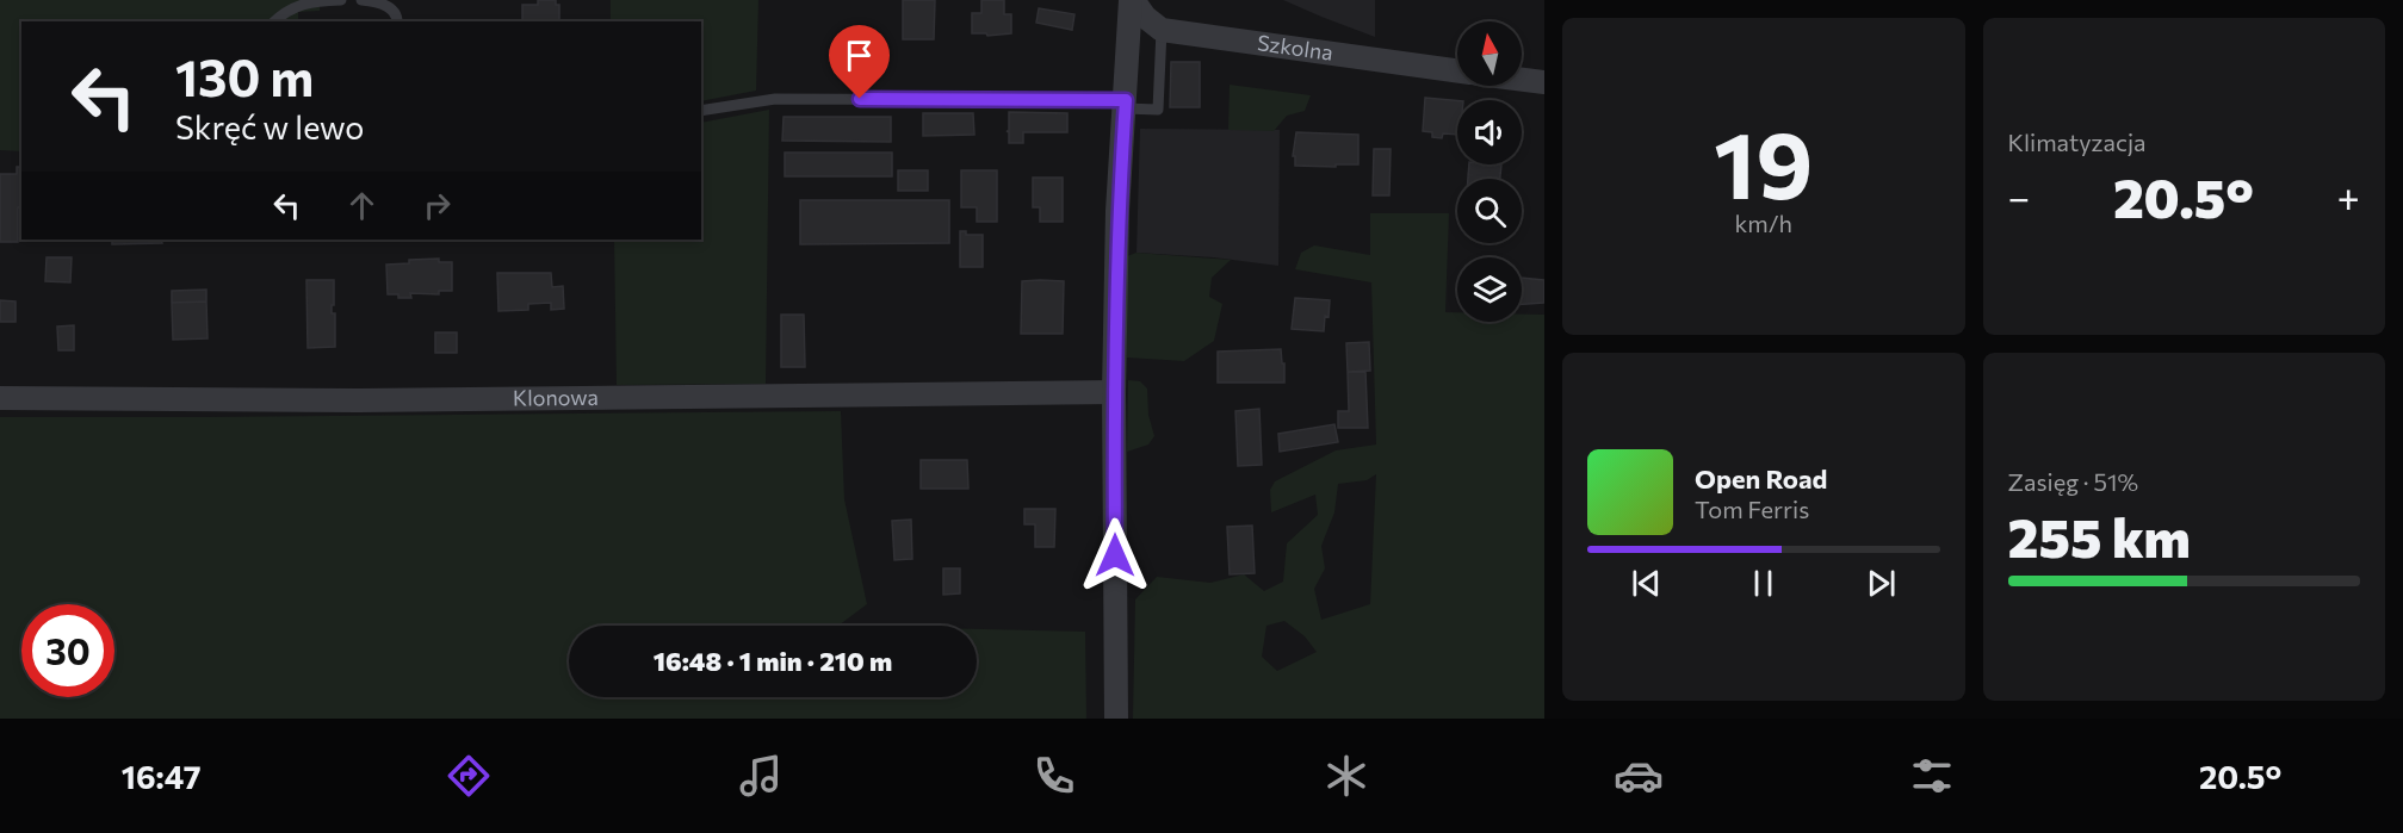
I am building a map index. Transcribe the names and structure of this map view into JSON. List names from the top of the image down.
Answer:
{
  "streets": {
    "street": ["Szkolna", "Klonowa"]
  },
  "north": "top",
  "page": {
    "tile": [
      ["19", "km/h"],
      "Klimatyzacja",
      ["Zasięg · 51%", "255 km"]
    ],
    "turn": ["130 m", "Skręć w lewo"],
    "heat": ["−", "20.5°", "+"],
    "song": ["Open Road", "Tom Ferris"],
    "limit": "30",
    "trip": "16:48 · 1 min · 210 m",
    "tabs": ["16:47", "20.5°"]
  }
}
